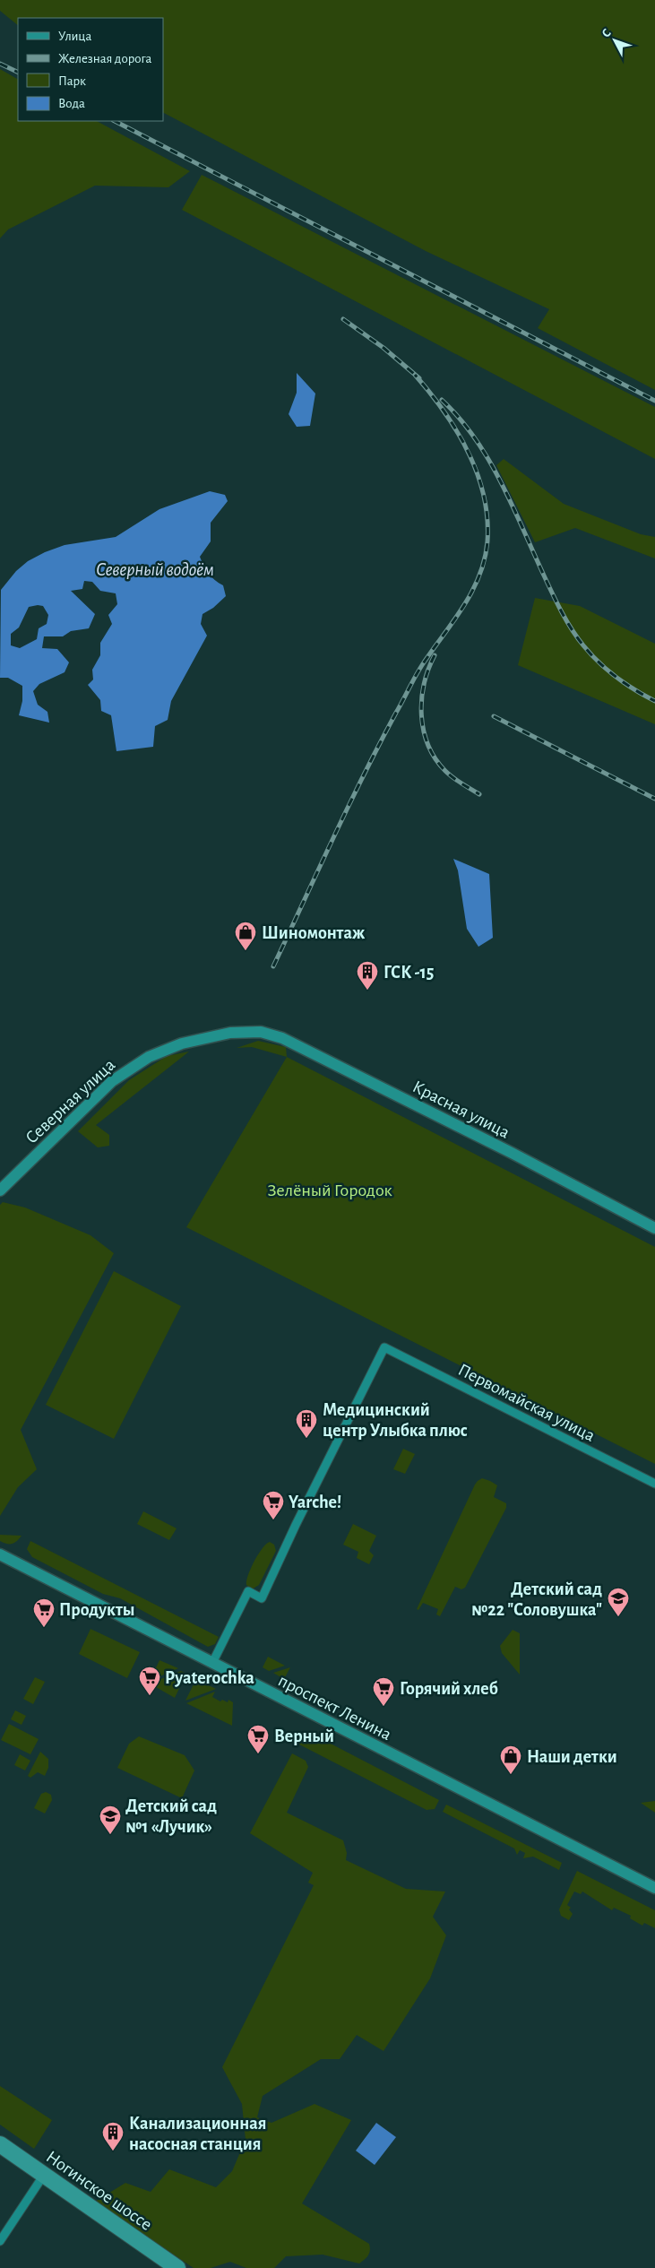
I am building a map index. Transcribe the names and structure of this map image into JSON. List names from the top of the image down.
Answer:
{
  "streets": {
    "highway": ["Ногинское шоссе"],
    "main road": ["Северная улица", "Красная улица", "проспект Ленина"],
    "street": ["Первомайская улица"]
  },
  "crossings": [
    ["Северная улица", "Красная улица"],
    ["Первомайская улица", "проспект Ленина"]
  ],
  "water": ["Северный водоём"],
  "parks": ["Зелёный Городок"],
  "places": {
    "shop": ["Шиномонтаж", "Наши детки"],
    "building": ["ГСК -15", "Медицинский центр Улыбка плюс", "Канализационная насосная станция"],
    "supermarket": [
      "Yarche!",
      "Продукты",
      "Pyaterochka",
      "Горячий хлеб",
      "Верный"
    ],
    "school or university": ["Детский сад №22 \"Соловушка\"", "Детский сад №1 «Лучик»"]
  },
  "legend": [
    "Улица",
    "Железная дорога",
    "Парк",
    "Вода"
  ],
  "north": "top left"
}
